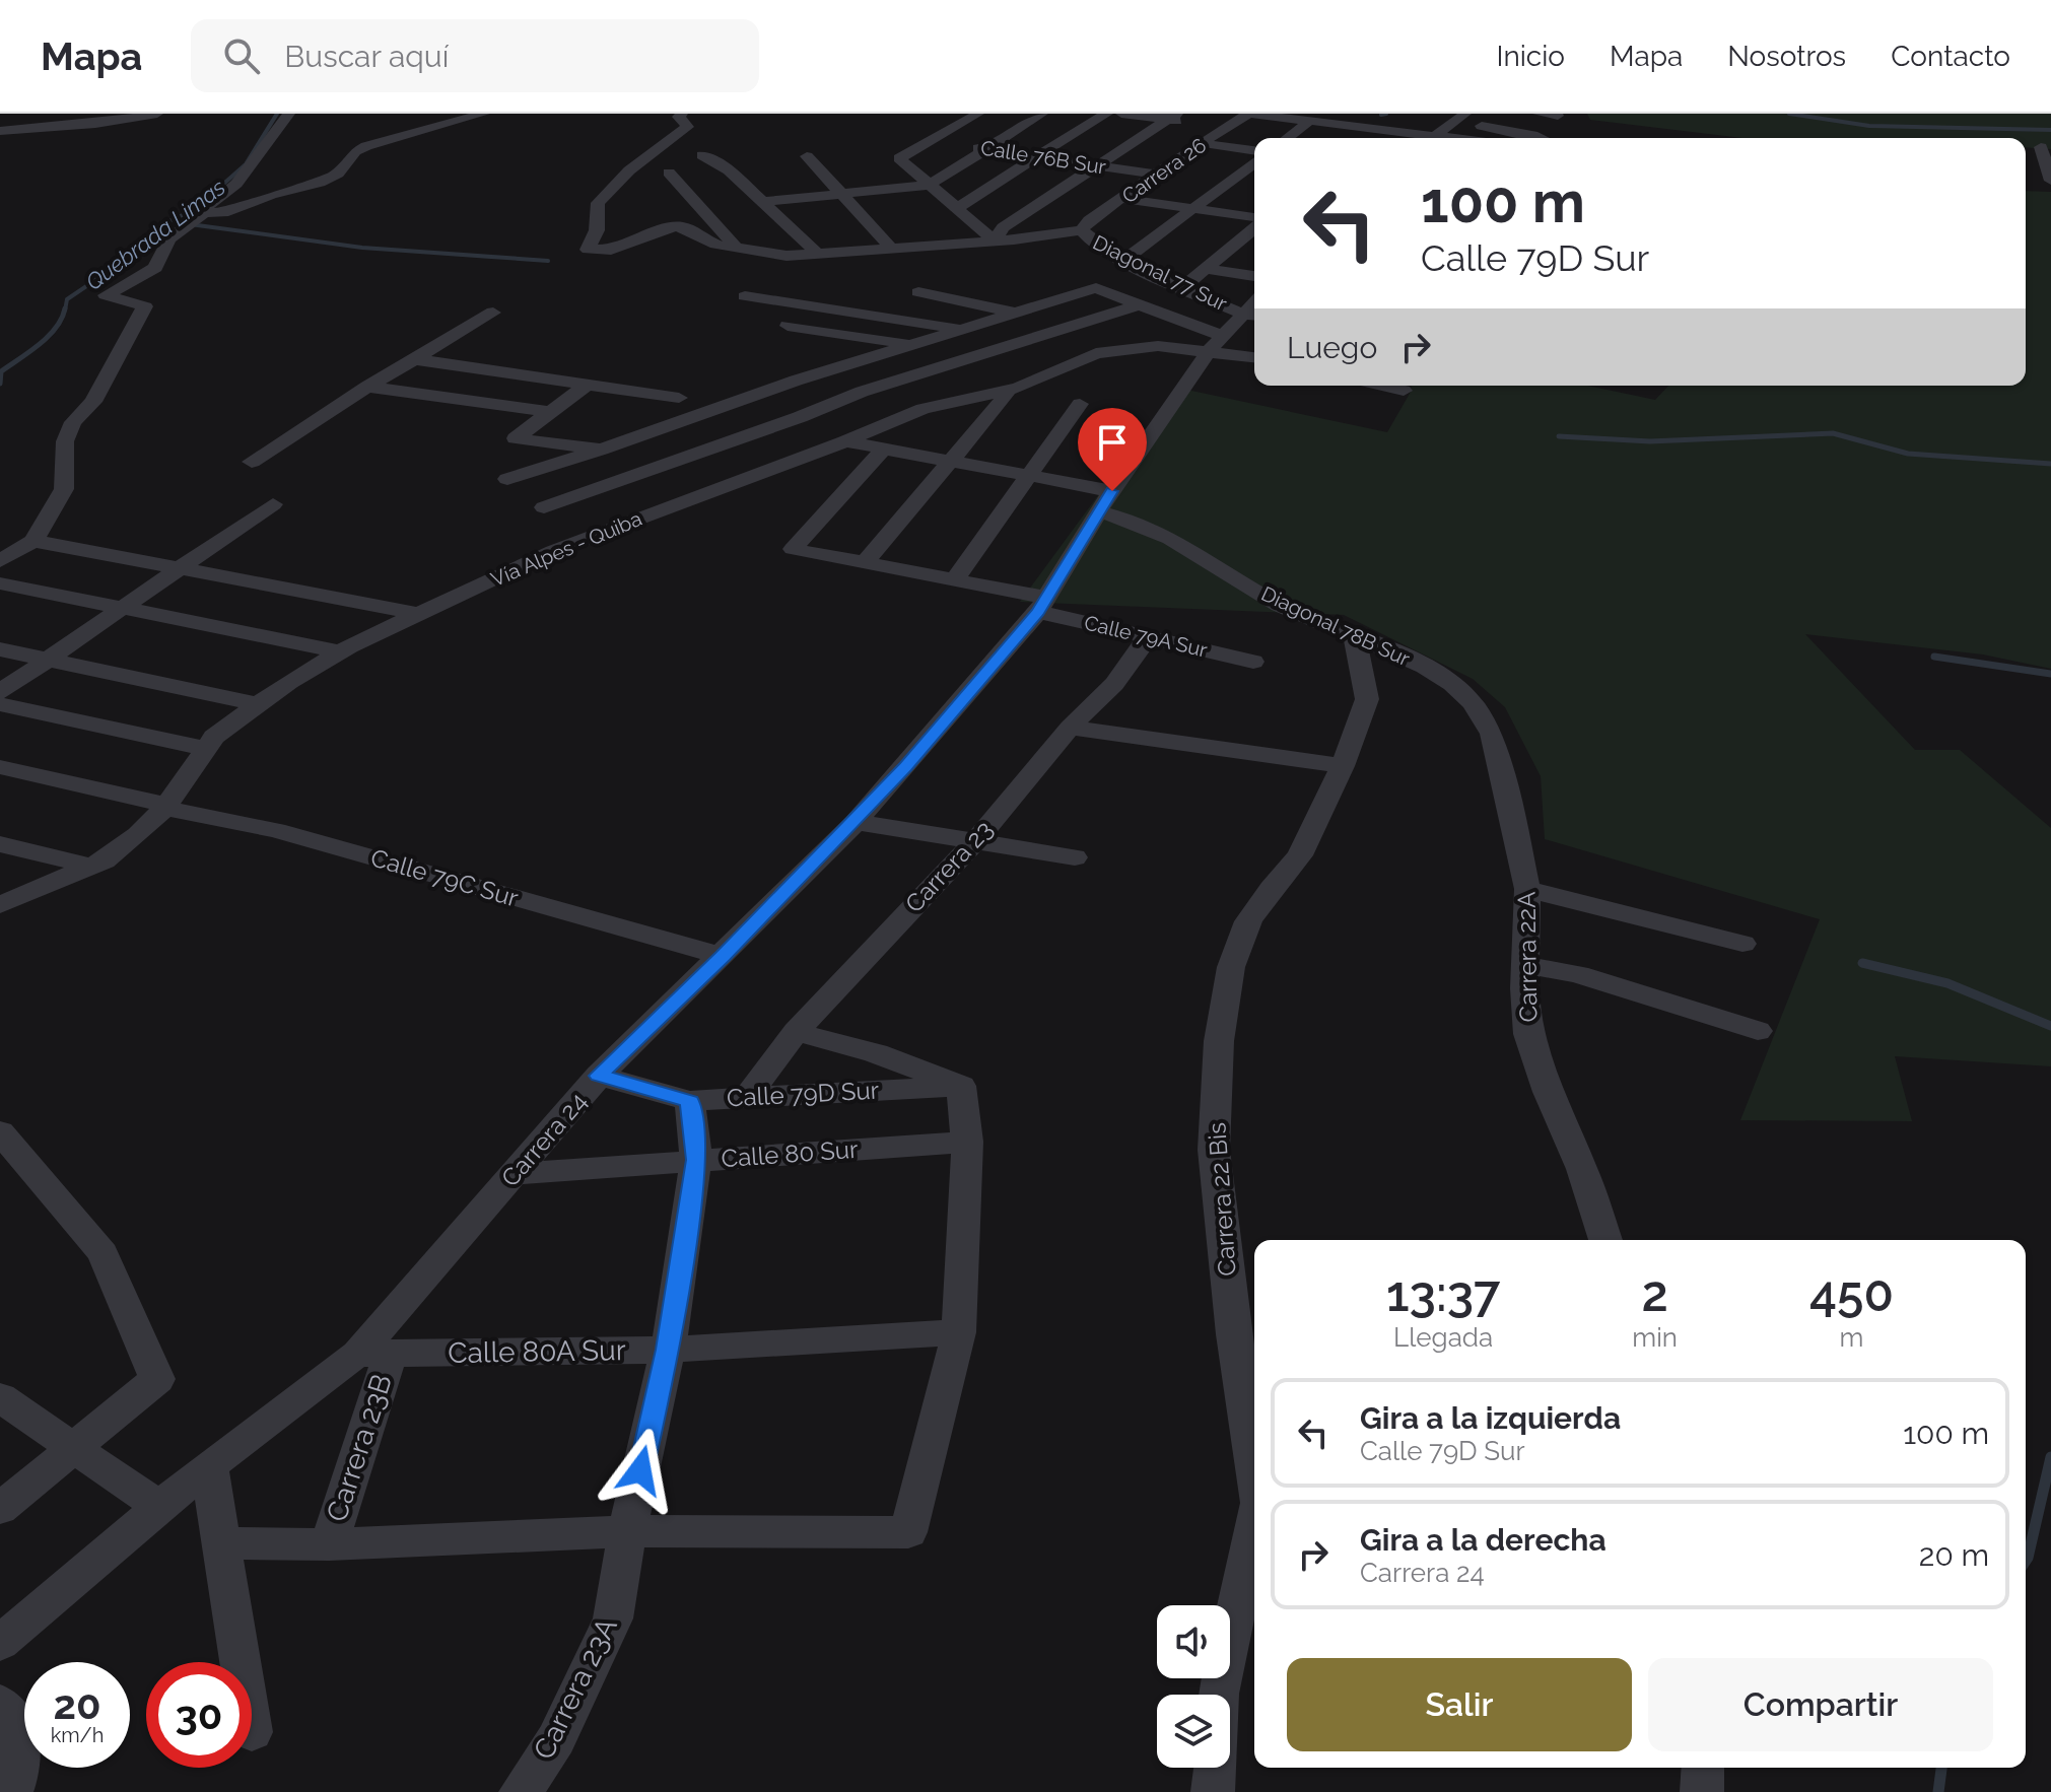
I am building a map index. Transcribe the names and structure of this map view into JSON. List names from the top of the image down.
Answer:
{
  "streets": {
    "street": [
      "Calle 76B Sur",
      "Carrera 26",
      "Diagonal 77 Sur",
      "Vía Alpes - Quiba",
      "Diagonal 78B Sur",
      "Calle 79A Sur",
      "Carrera 23",
      "Calle 79C Sur",
      "Carrera 22A",
      "Calle 79D Sur",
      "Carrera 24",
      "Calle 80 Sur",
      "Carrera 22 Bis",
      "Calle 80A Sur",
      "Carrera 23B",
      "Carrera 23A"
    ]
  },
  "crossings": [
    ["Calle 76B Sur", "Carrera 26"],
    ["Carrera 26", "Diagonal 77 Sur"],
    ["Diagonal 77 Sur", "Carrera 24"],
    ["Vía Alpes - Quiba", "Diagonal 78B Sur"],
    ["Vía Alpes - Quiba", "Calle 79A Sur"],
    ["Vía Alpes - Quiba", "Calle 79C Sur"],
    ["Vía Alpes - Quiba", "Carrera 24"],
    ["Diagonal 78B Sur", "Calle 79A Sur"],
    ["Diagonal 78B Sur", "Carrera 22A"],
    ["Diagonal 78B Sur", "Carrera 24"],
    ["Diagonal 78B Sur", "Carrera 22 Bis"],
    ["Calle 79A Sur", "Carrera 23"],
    ["Calle 79A Sur", "Carrera 24"],
    ["Carrera 23", "Calle 79D Sur"],
    ["Calle 79C Sur", "Carrera 24"],
    ["Calle 79D Sur", "Carrera 24"],
    ["Calle 79D Sur", "Carrera 23A"],
    ["Carrera 24", "Calle 80 Sur"],
    ["Carrera 24", "Calle 80A Sur"],
    ["Carrera 24", "Carrera 23B"],
    ["Calle 80 Sur", "Carrera 23A"],
    ["Calle 80A Sur", "Carrera 23B"],
    ["Calle 80A Sur", "Carrera 23A"]
  ],
  "water": ["Quebrada Limas"],
  "page": {
    "header": "Mapa",
    "search": "Buscar aquí",
    "nav": [
      "Inicio",
      "Mapa",
      "Nosotros",
      "Contacto"
    ],
    "turn": ["100 m", "Calle 79D Sur"],
    "then": "Luego",
    "eta": [
      "13:37",
      "Llegada",
      "2",
      "min",
      "450",
      "m"
    ],
    "list": [
      {
        "name": "Gira a la izquierda",
        "note": "Calle 79D Sur",
        "value": "100 m"
      },
      {
        "name": "Gira a la derecha",
        "note": "Carrera 24",
        "value": "20 m"
      }
    ],
    "buttons": ["Salir", "Compartir"],
    "speed": "20 km/h",
    "limit": "30"
  }
}
